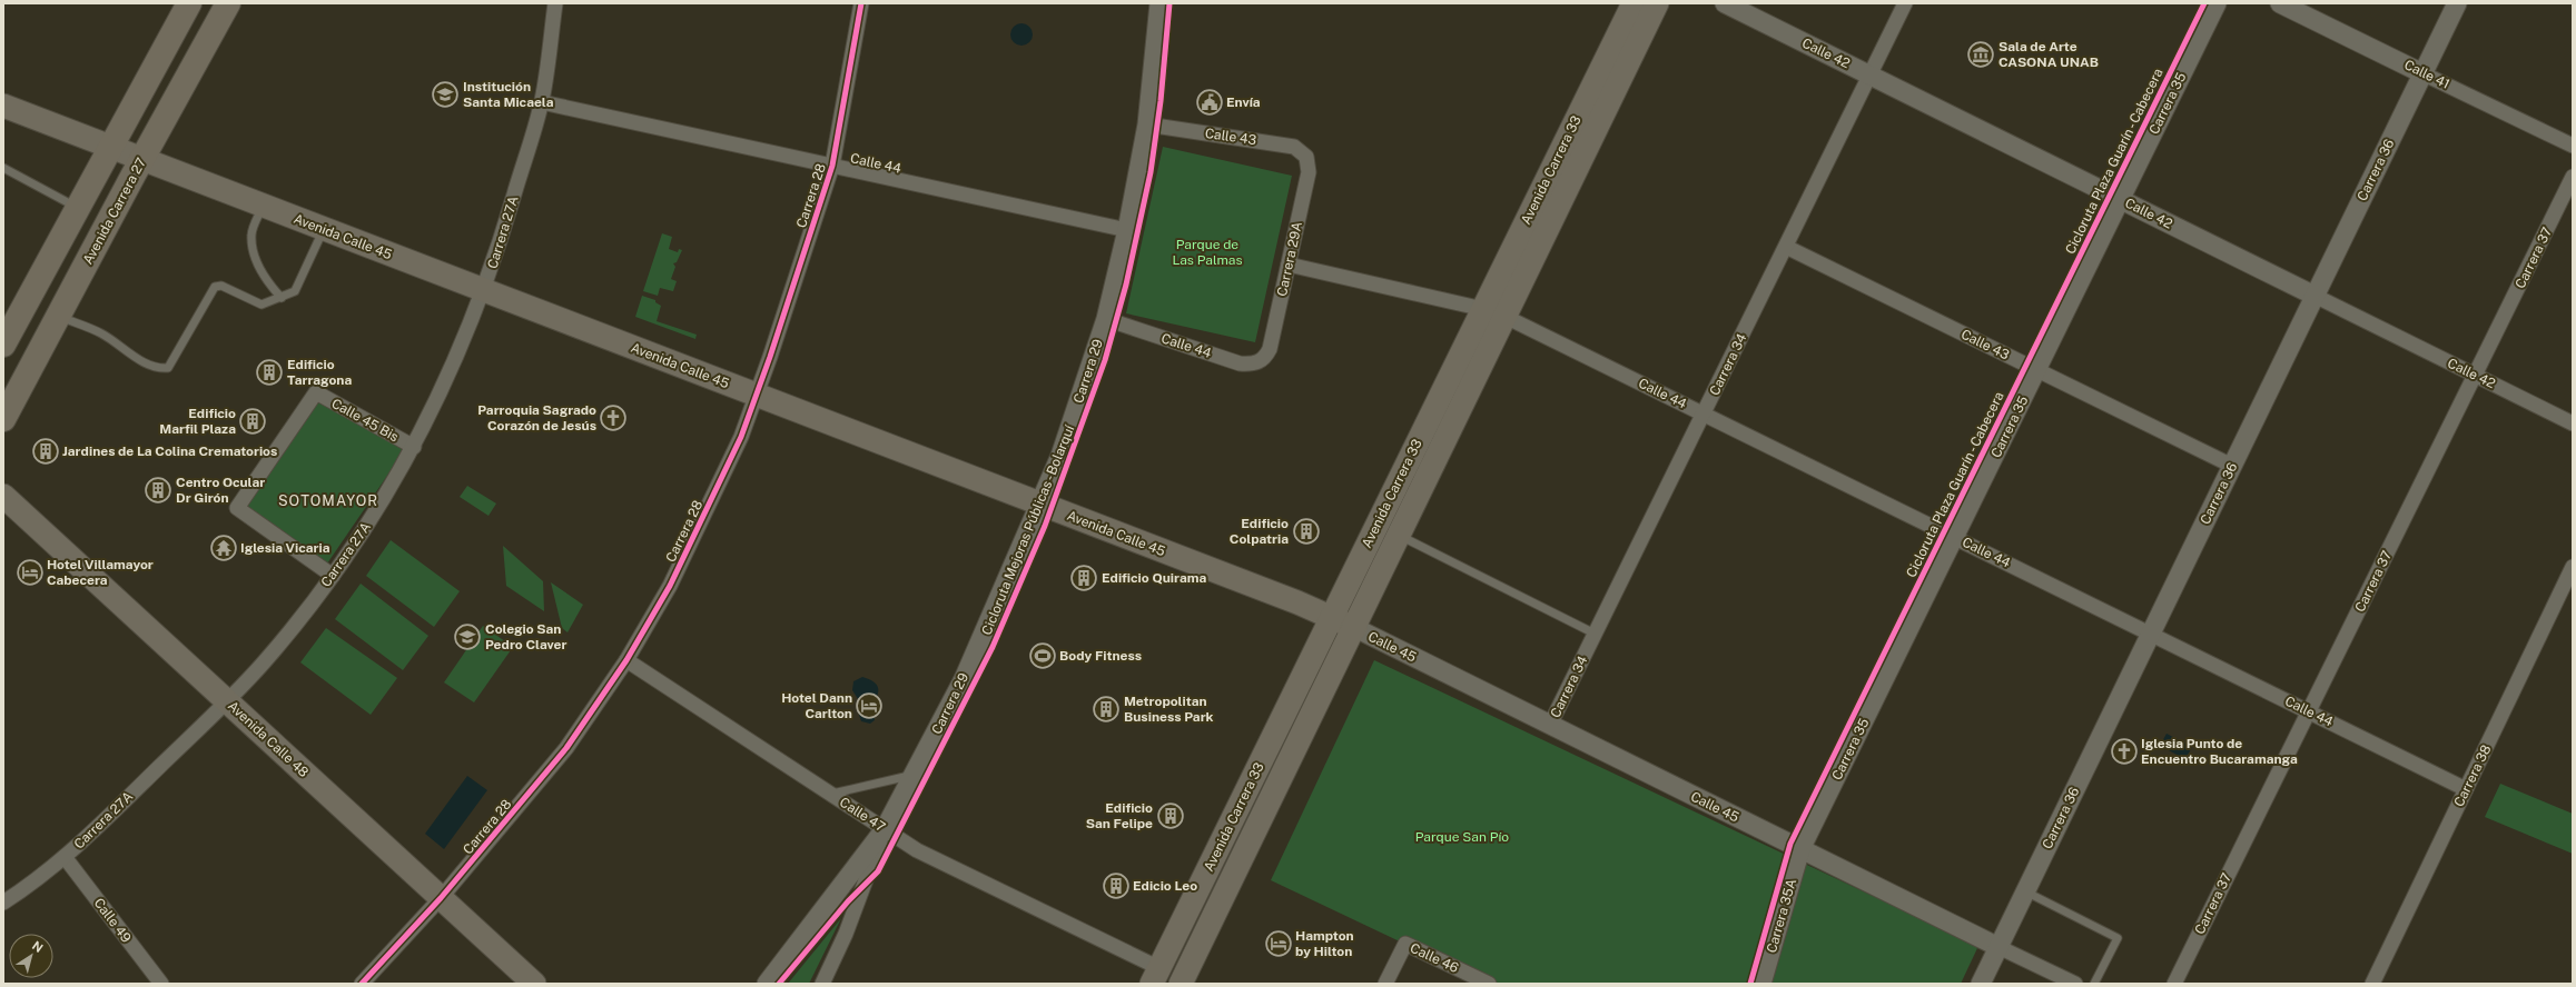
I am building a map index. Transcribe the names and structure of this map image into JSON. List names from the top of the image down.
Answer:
{
  "streets": {
    "highway": ["Avenida Carrera 27"],
    "main road": ["Avenida Carrera 33", "Avenida Calle 45", "Avenida Calle 48"],
    "street": [
      "Calle 42",
      "Calle 41",
      "Carrera 35",
      "Calle 43",
      "Calle 44",
      "Carrera 36",
      "Carrera 28",
      "Carrera 27A",
      "Carrera 37",
      "Carrera 29A",
      "Carrera 34",
      "Carrera 29",
      "Calle 45 Bis",
      "Calle 45",
      "Carrera 38",
      "Calle 47",
      "Carrera 35A",
      "Calle 49",
      "Calle 46"
    ],
    "cycle path": ["Cicloruta Plaza Guarín - Cabecera", "Cicloruta Mejoras Públicas - Bolarquí"]
  },
  "crossings": [
    ["Calle 42", "Carrera 35"],
    ["Calle 42", "Carrera 36"],
    ["Calle 42", "Carrera 37"],
    ["Calle 42", "Carrera 34"],
    ["Calle 41", "Carrera 36"],
    ["Carrera 35", "Calle 43"],
    ["Carrera 35", "Calle 44"],
    ["Carrera 35", "Calle 45"],
    ["Carrera 35", "Carrera 35A"],
    ["Calle 43", "Carrera 36"],
    ["Calle 43", "Carrera 29A"],
    ["Calle 43", "Carrera 34"],
    ["Calle 43", "Carrera 29"],
    ["Calle 44", "Avenida Carrera 33"],
    ["Calle 44", "Carrera 36"],
    ["Calle 44", "Carrera 28"],
    ["Calle 44", "Carrera 27A"],
    ["Calle 44", "Carrera 37"],
    ["Calle 44", "Carrera 29A"],
    ["Calle 44", "Carrera 34"],
    ["Calle 44", "Carrera 29"],
    ["Calle 44", "Carrera 38"],
    ["Avenida Carrera 33", "Avenida Calle 45"],
    ["Avenida Carrera 33", "Calle 45"],
    ["Avenida Carrera 33", "Calle 47"],
    ["Carrera 36", "Calle 45"],
    ["Carrera 28", "Avenida Calle 45"],
    ["Carrera 28", "Avenida Calle 48"],
    ["Carrera 28", "Calle 47"],
    ["Avenida Carrera 27", "Avenida Calle 45"],
    ["Carrera 27A", "Avenida Calle 45"],
    ["Carrera 27A", "Calle 45 Bis"],
    ["Carrera 27A", "Avenida Calle 48"],
    ["Carrera 27A", "Calle 49"],
    ["Avenida Calle 45", "Carrera 29"],
    ["Avenida Calle 45", "Calle 45"],
    ["Carrera 34", "Calle 45"],
    ["Carrera 29", "Calle 47"],
    ["Calle 45", "Carrera 35A"]
  ],
  "districts": ["SOTOMAYOR"],
  "parks": ["Parque de Las Palmas", "Parque San Pío"],
  "places": {
    "museum": ["Sala de Arte CASONA UNAB"],
    "school or university": ["Institución Santa Micaela", "Colegio San Pedro Claver"],
    "public building": ["Envía"],
    "building": [
      "Edificio Tarragona",
      "Edificio Marfil Plaza",
      "Jardines de La Colina Crematorios",
      "Centro Ocular Dr Girón",
      "Edificio Colpatria",
      "Edificio Quirama",
      "Metropolitan Business Park",
      "Edificio San Felipe",
      "Edicio Leo"
    ],
    "church": ["Parroquia Sagrado Corazón de Jesús", "Iglesia Punto de Encuentro Bucaramanga"],
    "temple": ["Iglesia Vicaria"],
    "hotel": ["Hotel Villamayor Cabecera", "Hotel Dann Carlton", "Hampton by Hilton"],
    "sports": ["Body Fitness"]
  },
  "north": "top right"
}
